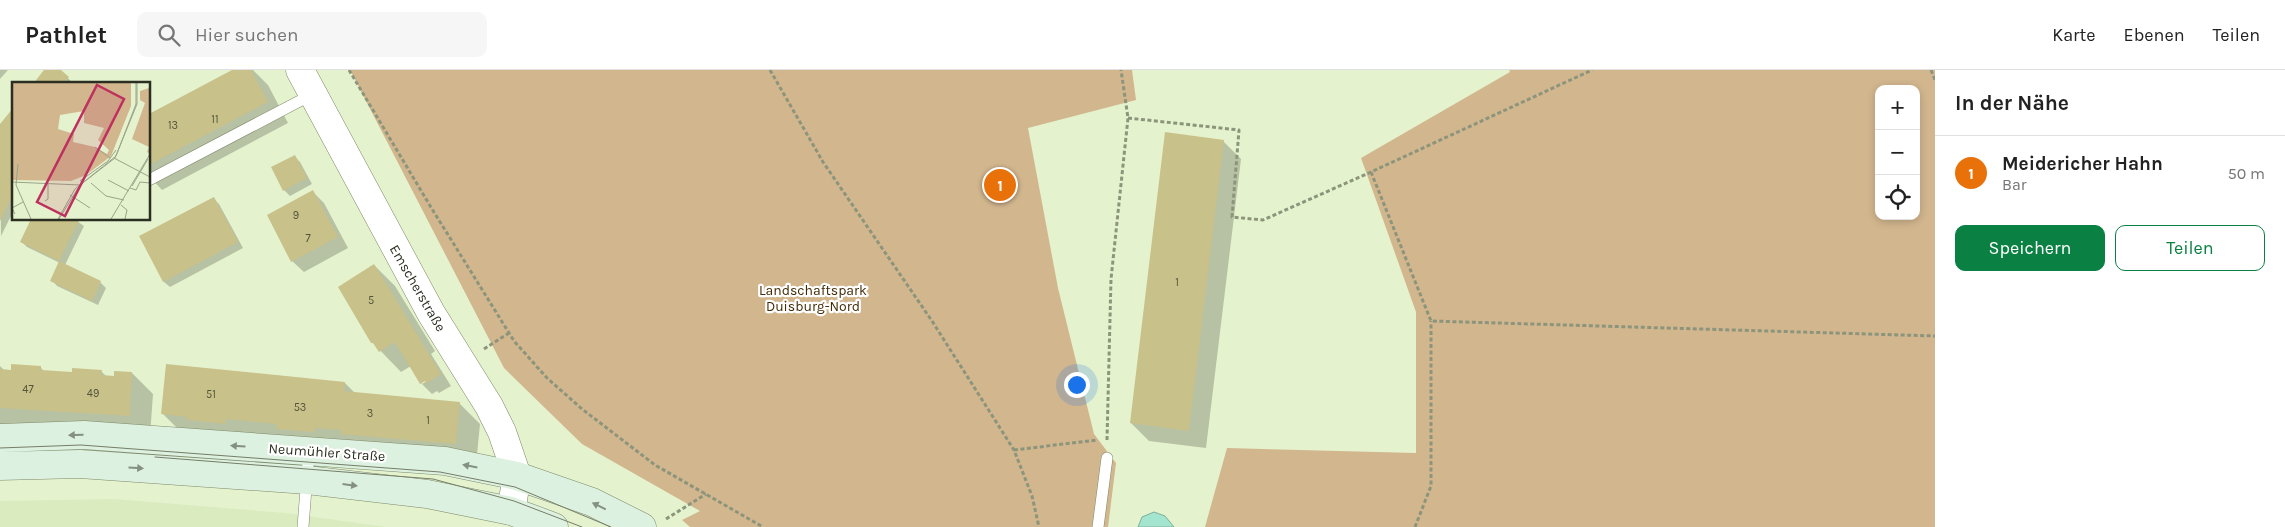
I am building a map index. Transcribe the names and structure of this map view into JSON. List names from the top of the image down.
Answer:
{
  "streets": {
    "main road": ["Neumühler Straße"],
    "street": ["Emscherstraße"]
  },
  "crossings": [
    ["Emscherstraße", "Neumühler Straße"]
  ],
  "parks": ["Landschaftspark Duisburg-Nord"],
  "house_numbers": [
    "11",
    "13",
    "9",
    "7",
    "1",
    "5",
    "47",
    "49",
    "51",
    "53",
    "3",
    "1"
  ],
  "page": {
    "header": "Pathlet",
    "search": "Hier suchen",
    "nav": ["Karte", "Ebenen", "Teilen"],
    "heading": "In der Nähe",
    "map_buttons": ["+", "−"],
    "list": [
      {
        "mark": "1",
        "name": "Meidericher Hahn",
        "note": "Bar",
        "value": "50 m"
      }
    ],
    "pins": "1",
    "buttons": ["Speichern", "Teilen"]
  }
}
